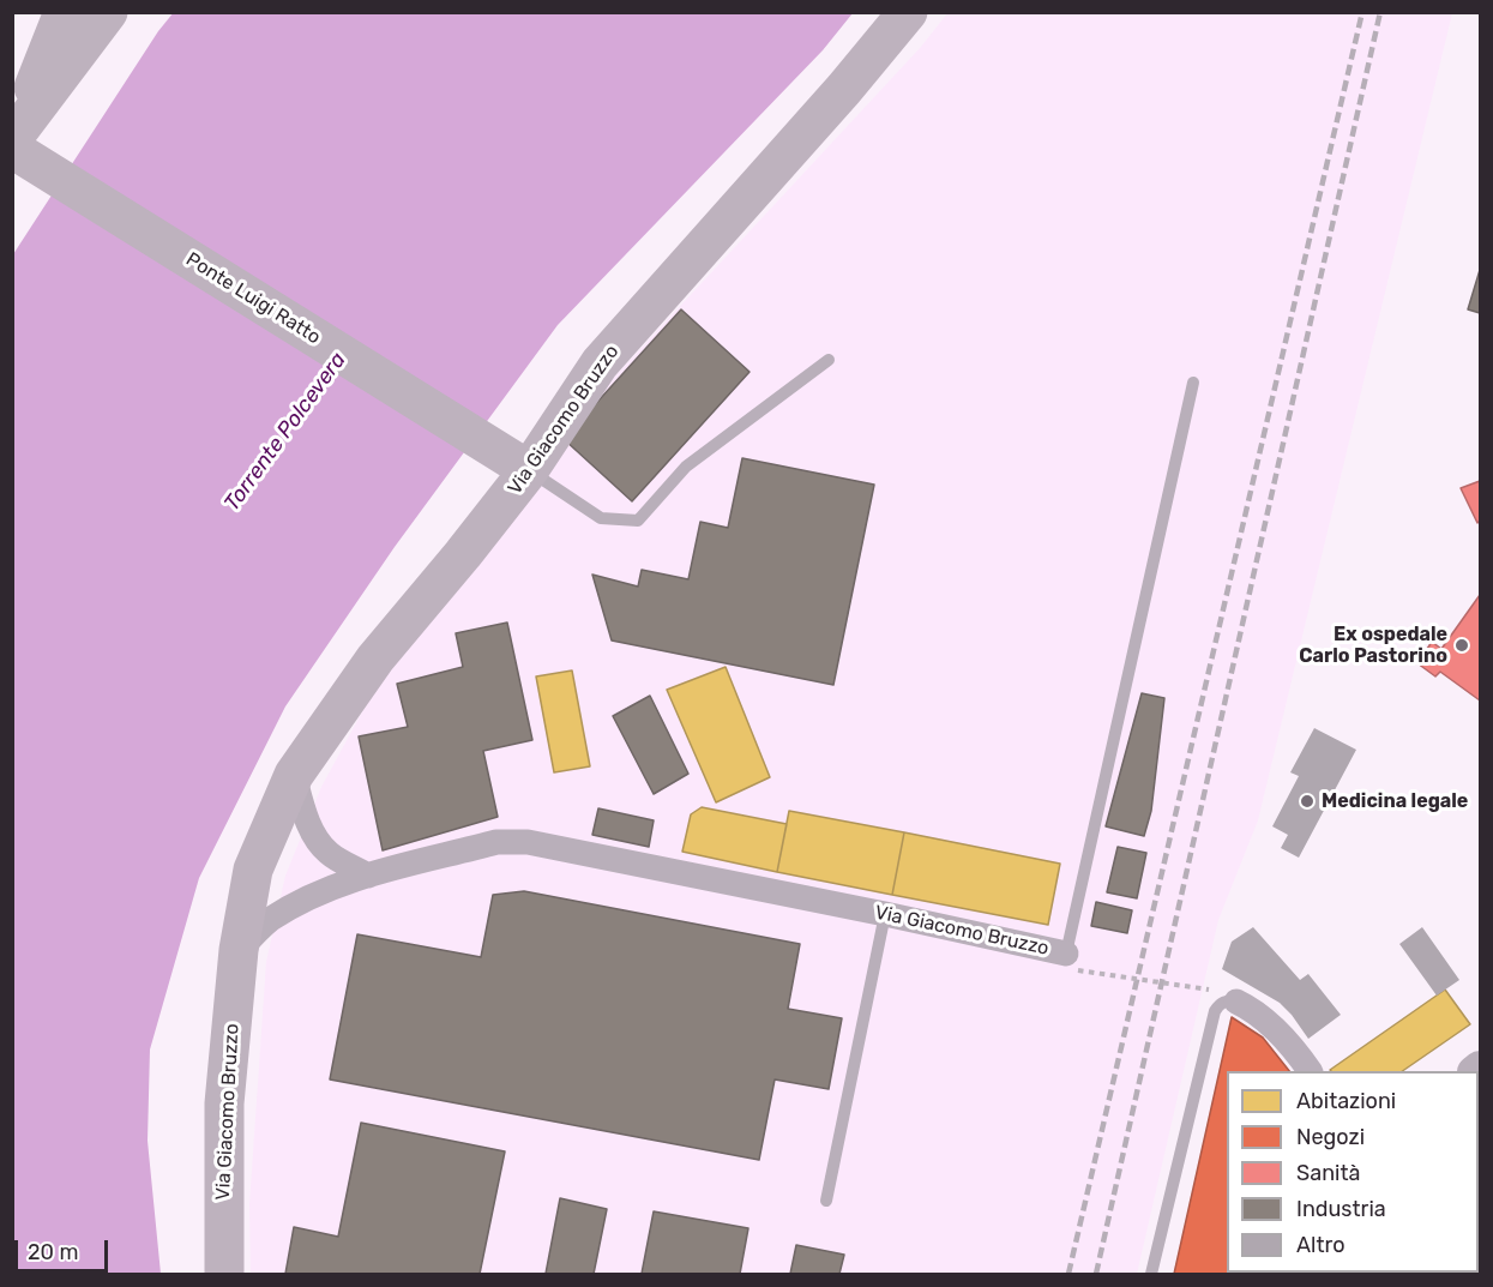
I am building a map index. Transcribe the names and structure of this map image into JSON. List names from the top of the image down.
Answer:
{
  "streets": {
    "main road": ["Ponte Luigi Ratto", "Via Giacomo Bruzzo"]
  },
  "crossings": [
    ["Ponte Luigi Ratto", "Via Giacomo Bruzzo"]
  ],
  "water": ["Torrente Polcevera"],
  "places": ["Ex ospedale Carlo Pastorino", "Medicina legale"],
  "legend": [
    "Abitazioni",
    "Negozi",
    "Sanità",
    "Industria",
    "Altro"
  ],
  "scale_bar": "20 m"
}
